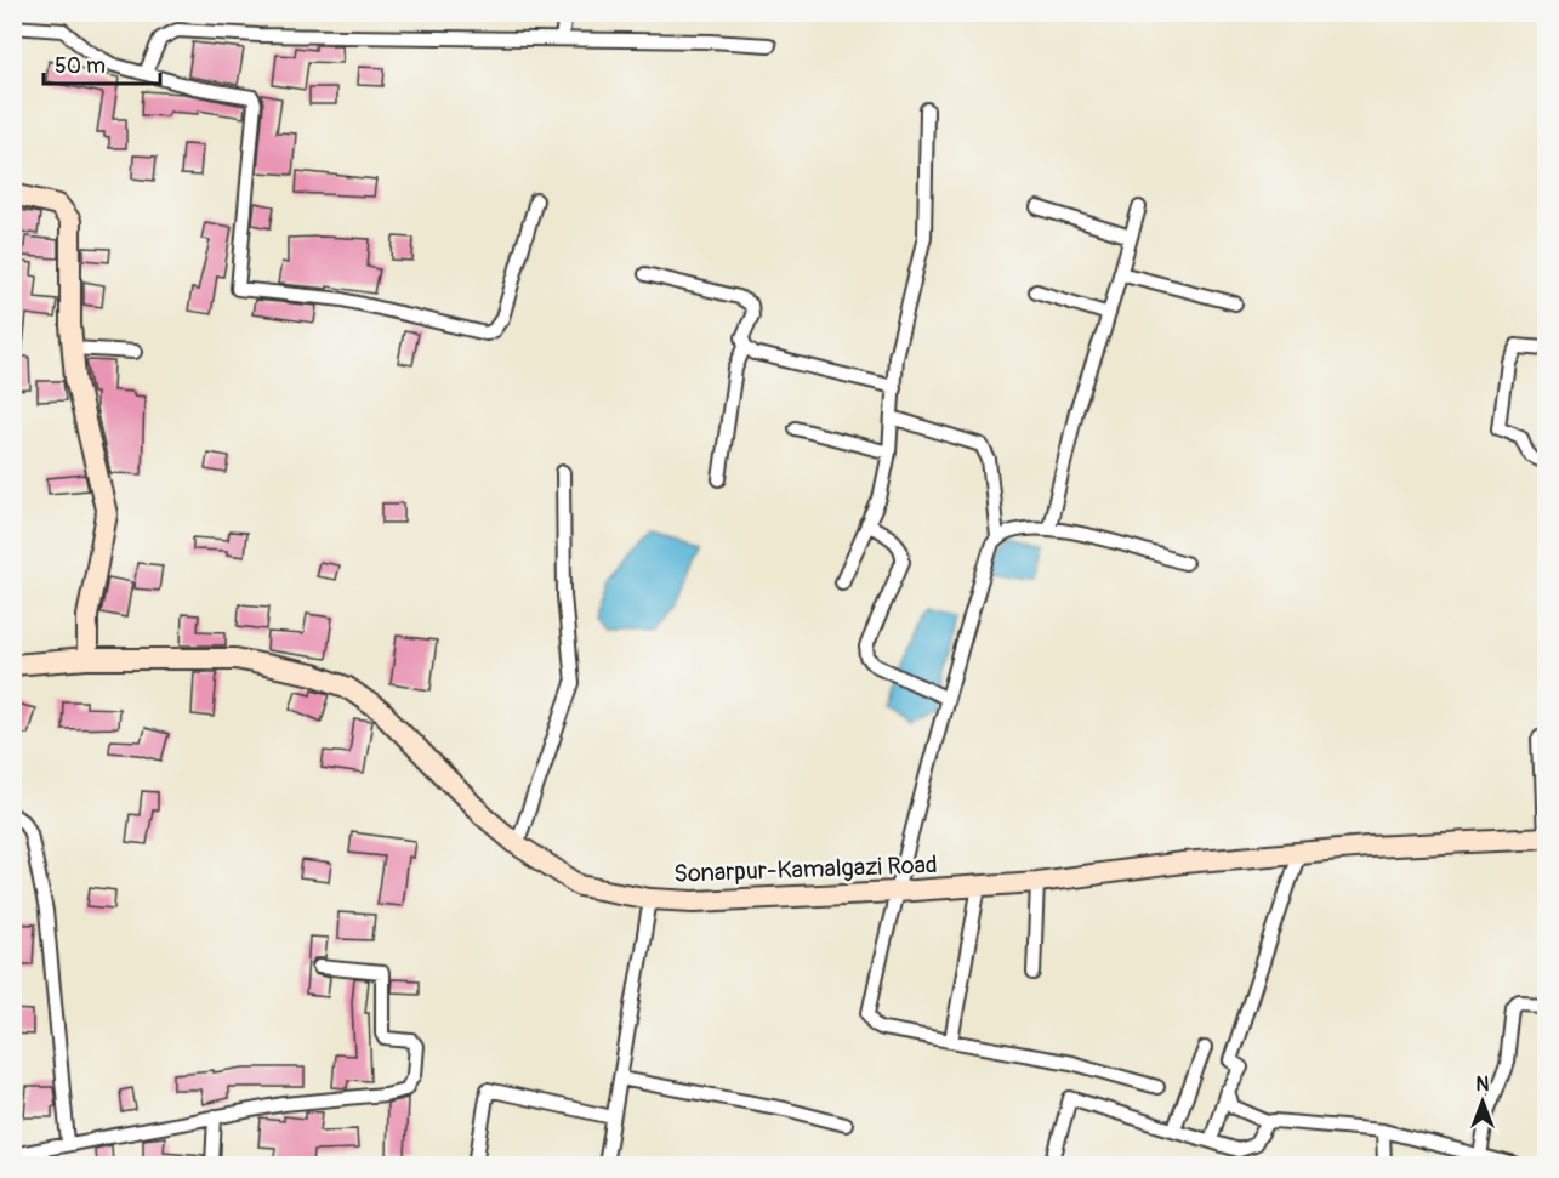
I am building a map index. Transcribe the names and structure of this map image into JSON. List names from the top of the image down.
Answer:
{
  "streets": {
    "main road": ["Sonarpur-Kamalgazi Road"]
  },
  "scale_bar": "50 m",
  "north": "top"
}
